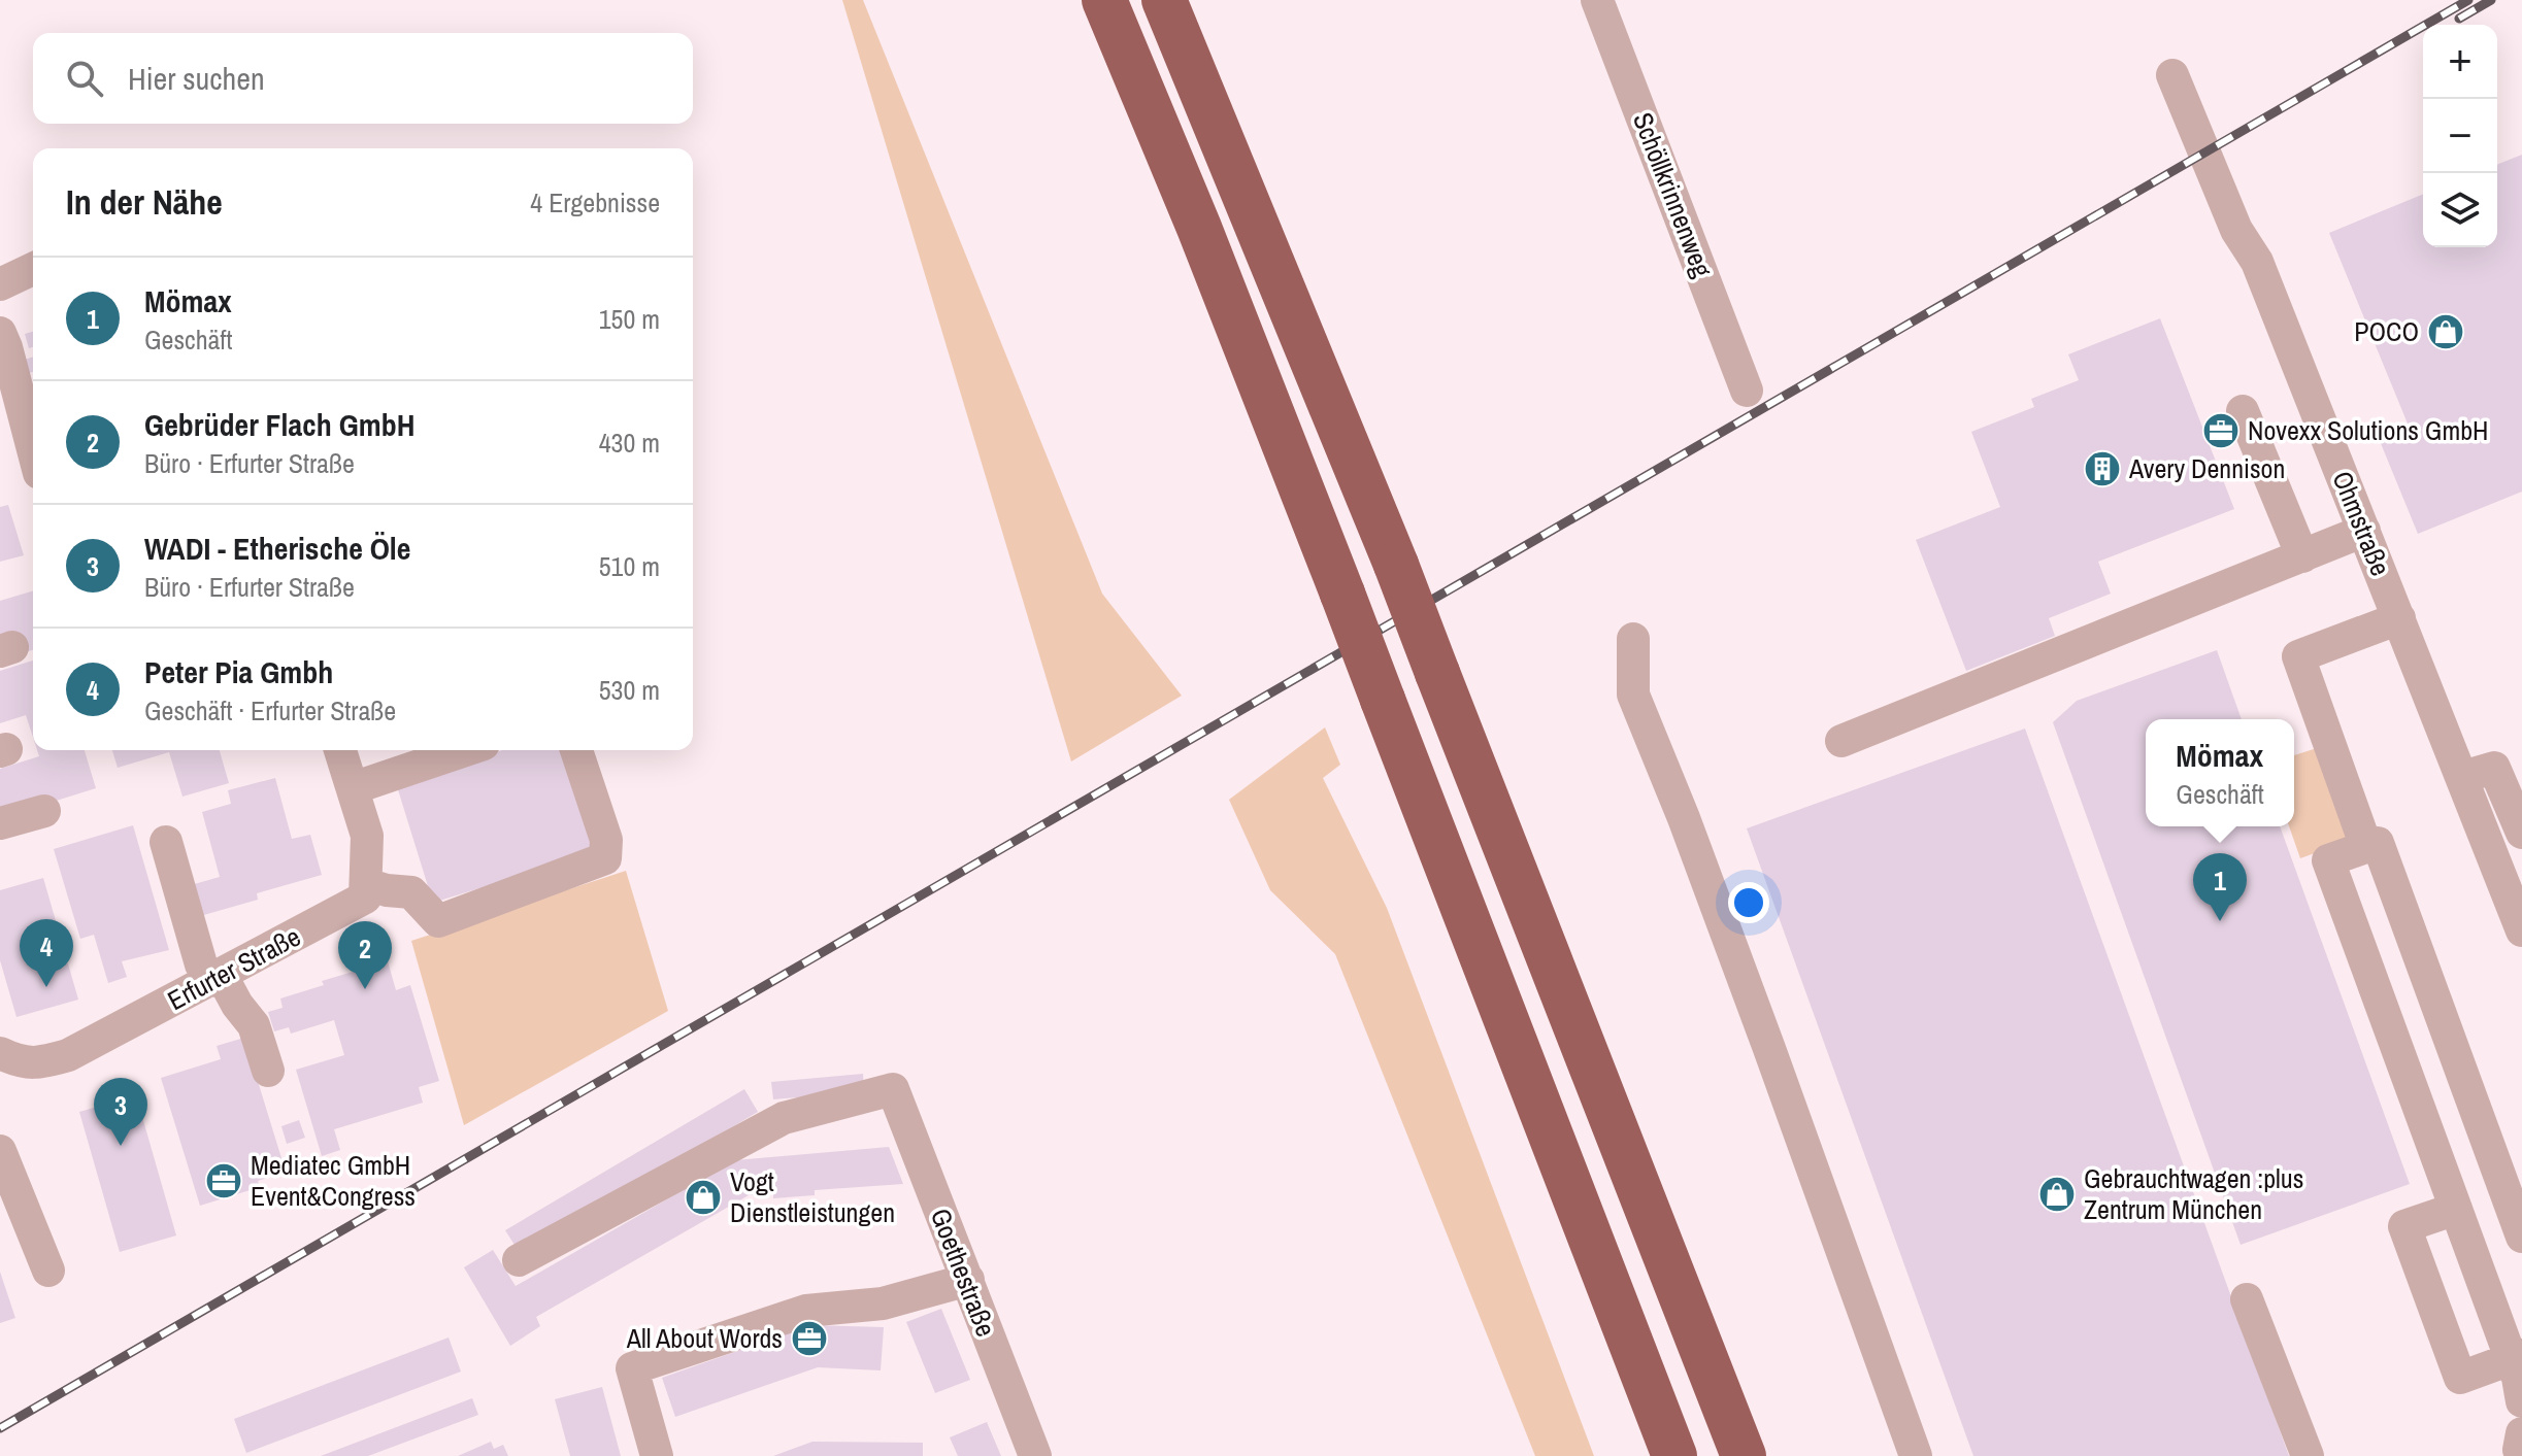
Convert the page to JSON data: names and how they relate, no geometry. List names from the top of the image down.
{
  "streets": {
    "street": [
      "Schöllkrinnenweg",
      "Ohmstraße",
      "Erfurter Straße",
      "Goethestraße"
    ]
  },
  "places": {
    "shop": ["POCO", "Gebrauchtwagen :plus Zentrum München", "Vogt Dienstleistungen"],
    "office": ["Novexx Solutions GmbH", "Mediatec GmbH Event&Congress", "All About Words"],
    "building": ["Avery Dennison"]
  },
  "page": {
    "map_buttons": ["+", "−"],
    "search": "Hier suchen",
    "heading": ["In der Nähe", "4 Ergebnisse"],
    "list": [
      {
        "mark": "1",
        "name": "Mömax",
        "note": "Geschäft",
        "value": "150 m"
      },
      {
        "mark": "2",
        "name": "Gebrüder Flach GmbH",
        "note": "Büro · Erfurter Straße",
        "value": "430 m"
      },
      {
        "mark": "3",
        "name": "WADI - Etherische Öle",
        "note": "Büro · Erfurter Straße",
        "value": "510 m"
      },
      {
        "mark": "4",
        "name": "Peter Pia Gmbh",
        "note": "Geschäft · Erfurter Straße",
        "value": "530 m"
      }
    ],
    "popup": ["Mömax", "Geschäft"],
    "pins": [
      "1",
      "4",
      "2",
      "3"
    ]
  }
}
